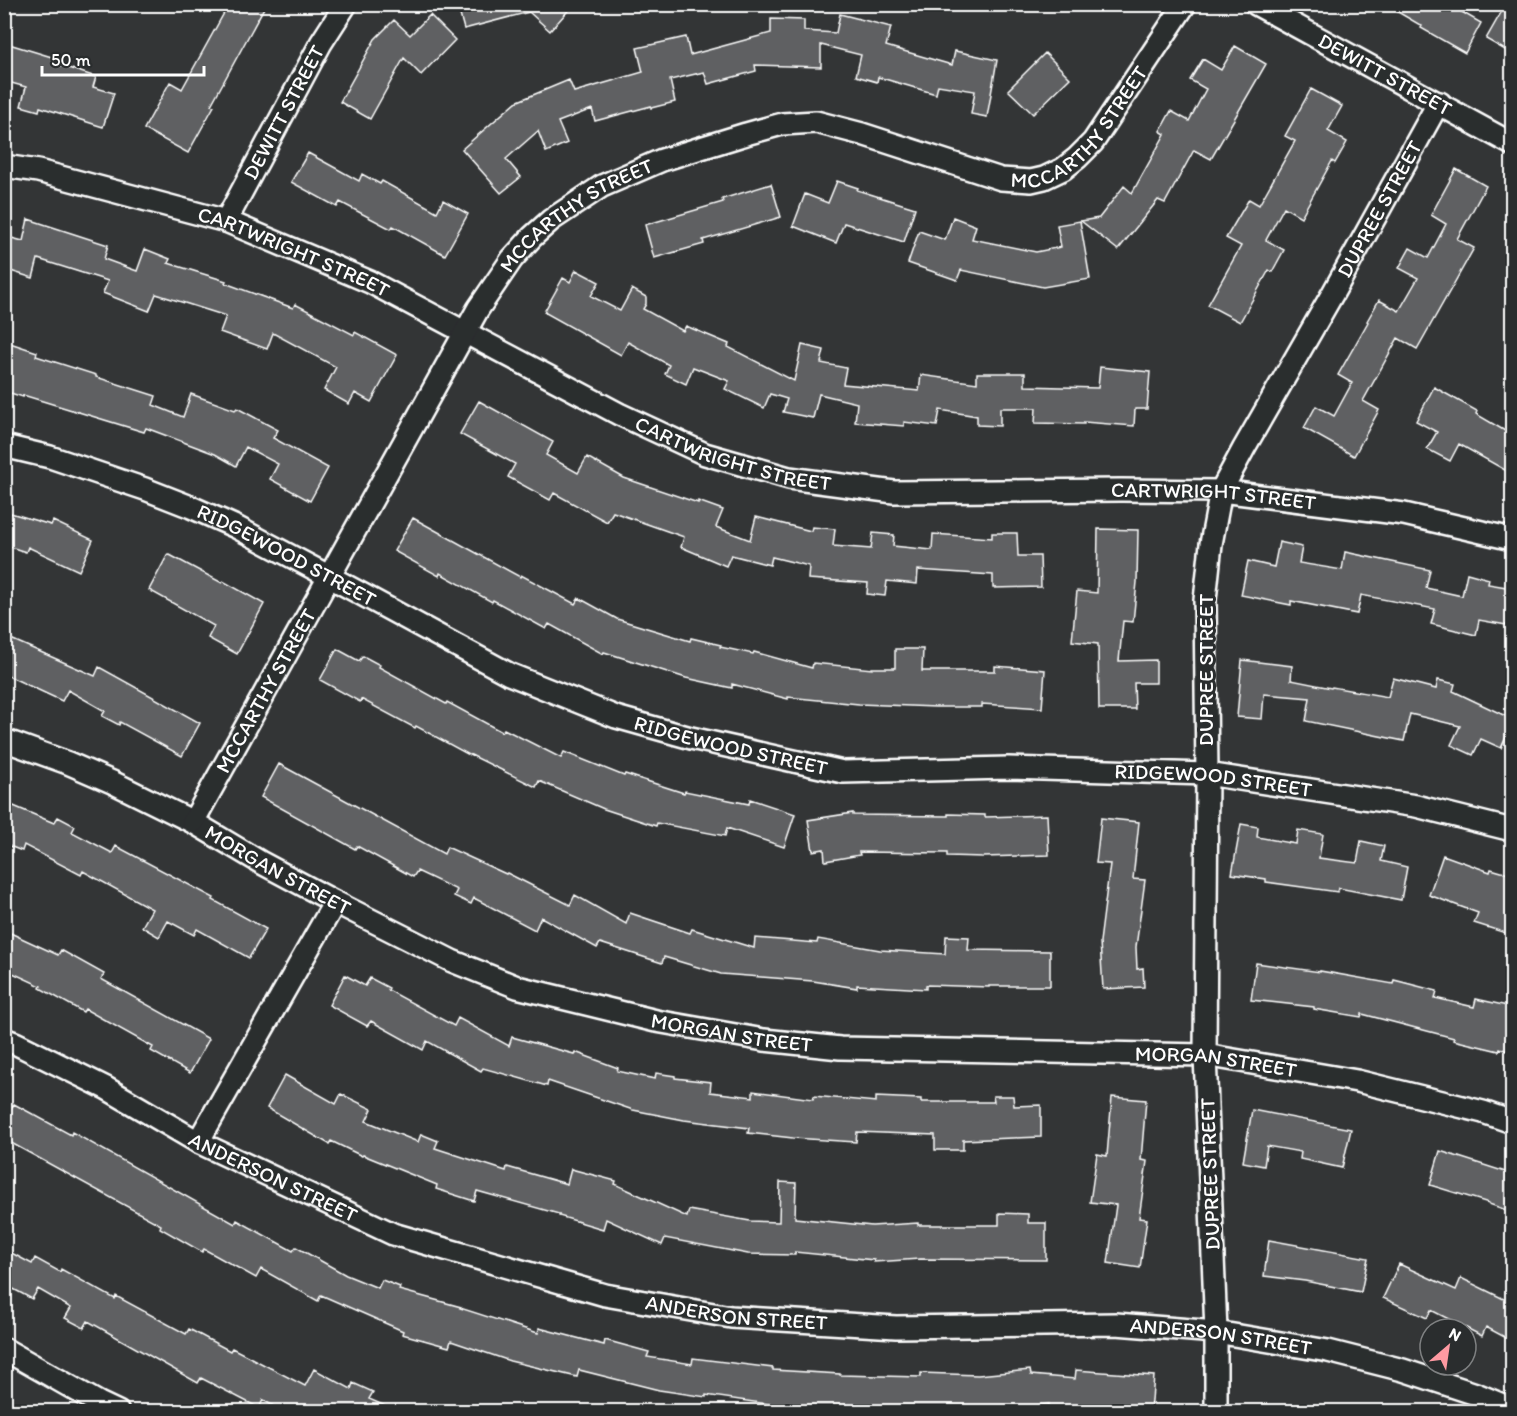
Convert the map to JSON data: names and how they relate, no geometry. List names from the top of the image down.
{
  "streets": {
    "street": [
      "DEWITT STREET",
      "MCCARTHY STREET",
      "DUPREE STREET",
      "CARTWRIGHT STREET",
      "RIDGEWOOD STREET",
      "MORGAN STREET",
      "ANDERSON STREET"
    ]
  },
  "crossings": [
    ["DEWITT STREET", "DUPREE STREET"],
    ["DEWITT STREET", "CARTWRIGHT STREET"],
    ["MCCARTHY STREET", "CARTWRIGHT STREET"],
    ["MCCARTHY STREET", "RIDGEWOOD STREET"],
    ["MCCARTHY STREET", "MORGAN STREET"],
    ["DUPREE STREET", "CARTWRIGHT STREET"],
    ["DUPREE STREET", "RIDGEWOOD STREET"],
    ["DUPREE STREET", "MORGAN STREET"],
    ["DUPREE STREET", "ANDERSON STREET"]
  ],
  "scale_bar": "50 m",
  "north": "top right"
}
